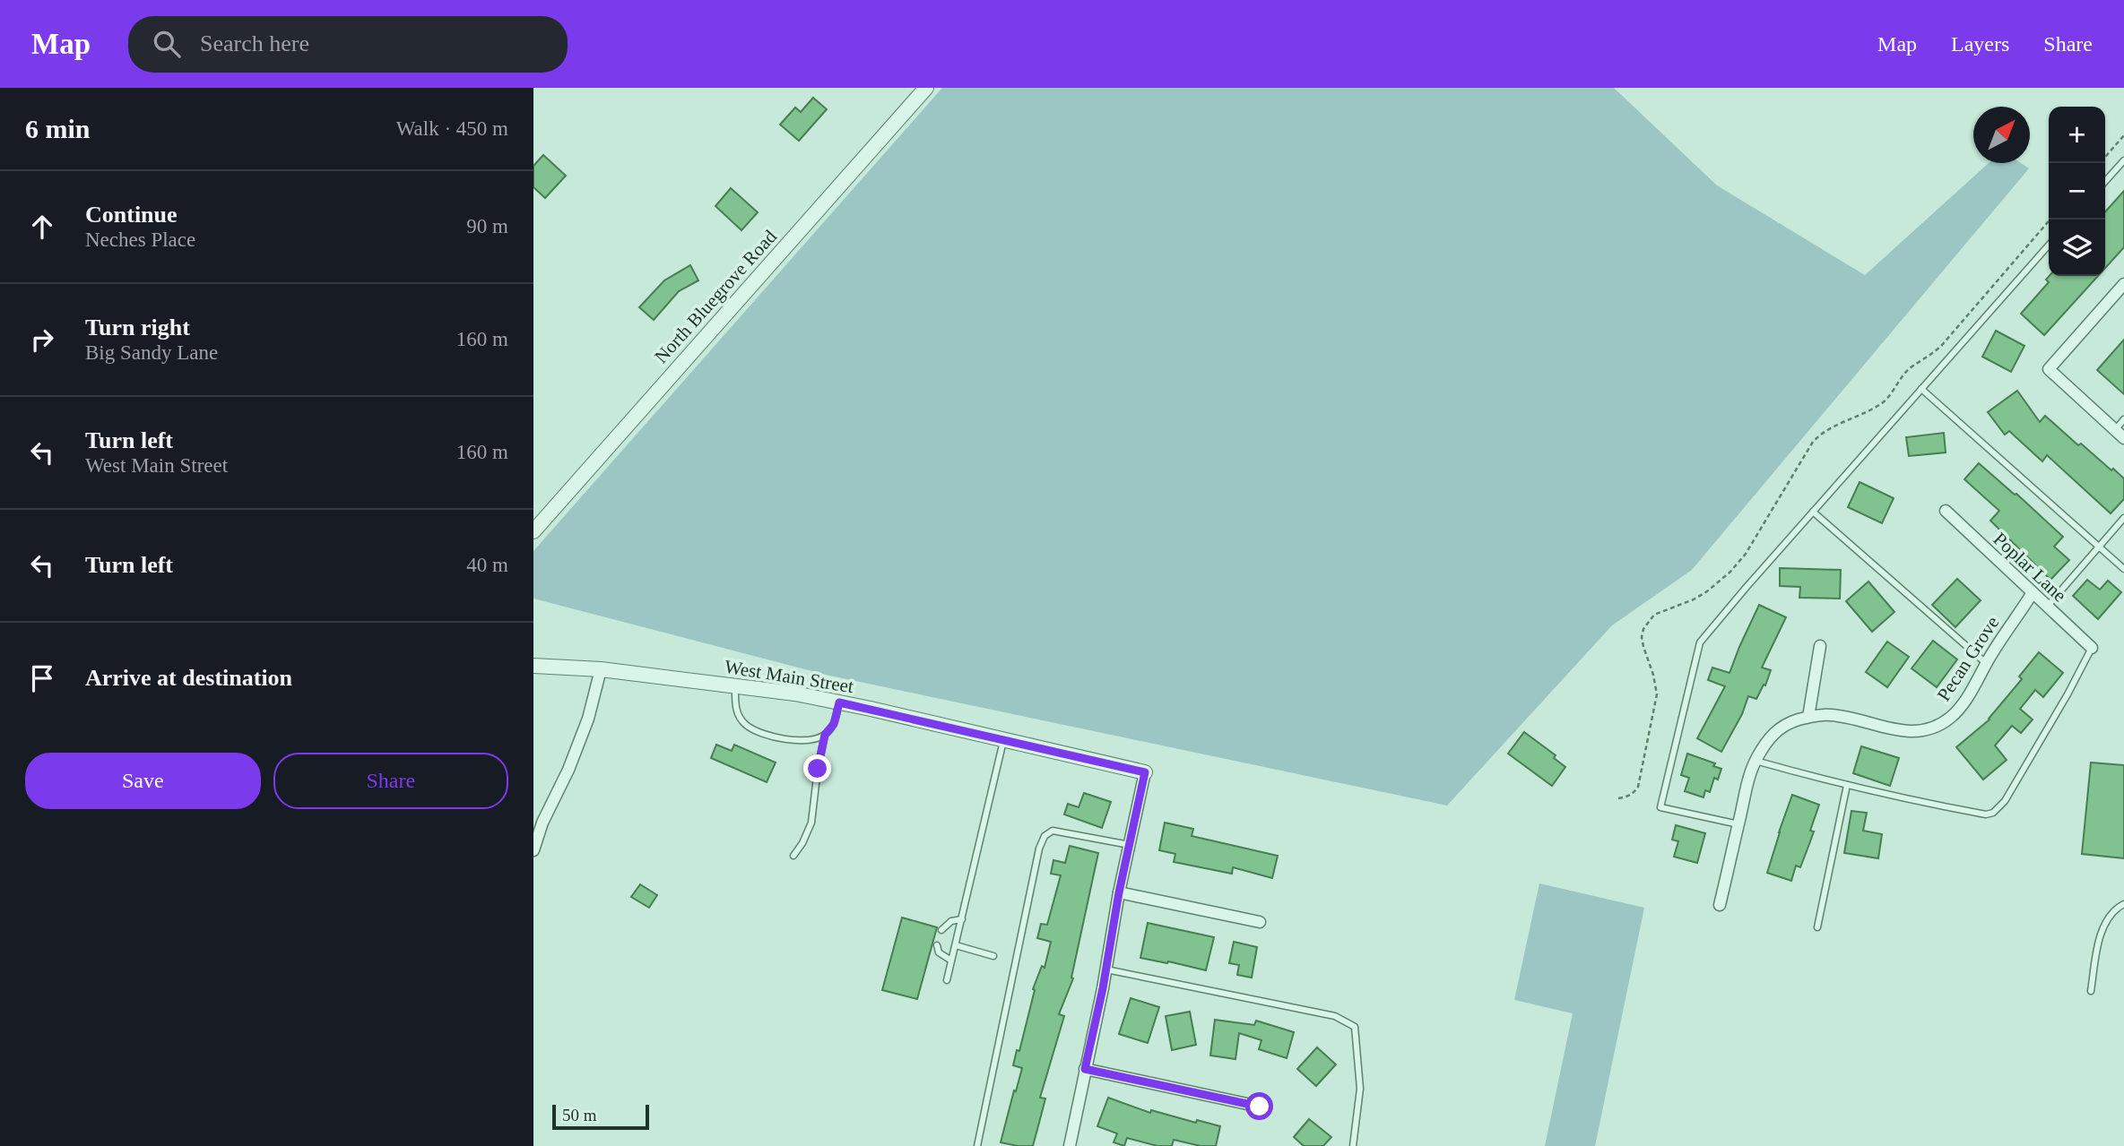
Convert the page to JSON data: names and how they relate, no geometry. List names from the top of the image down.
{
  "streets": {
    "street": [
      "North Bluegrove Road",
      "Poplar Lane",
      "Pecan Grove",
      "West Main Street"
    ]
  },
  "crossings": [
    ["Poplar Lane", "Pecan Grove"]
  ],
  "scale_bar": "50 m",
  "north": "top right",
  "page": {
    "header": "Map",
    "search": "Search here",
    "nav": ["Map", "Layers", "Share"],
    "heading": ["6 min", "Walk · 450 m"],
    "map_buttons": ["+", "−"],
    "list": [
      ["Continue", "Neches Place", "90 m"],
      ["Turn right", "Big Sandy Lane", "160 m"],
      ["Turn left", "West Main Street", "160 m"],
      ["Turn left", "40 m"],
      "Arrive at destination"
    ],
    "buttons": ["Save", "Share"],
    "scale": "50 m"
  }
}
